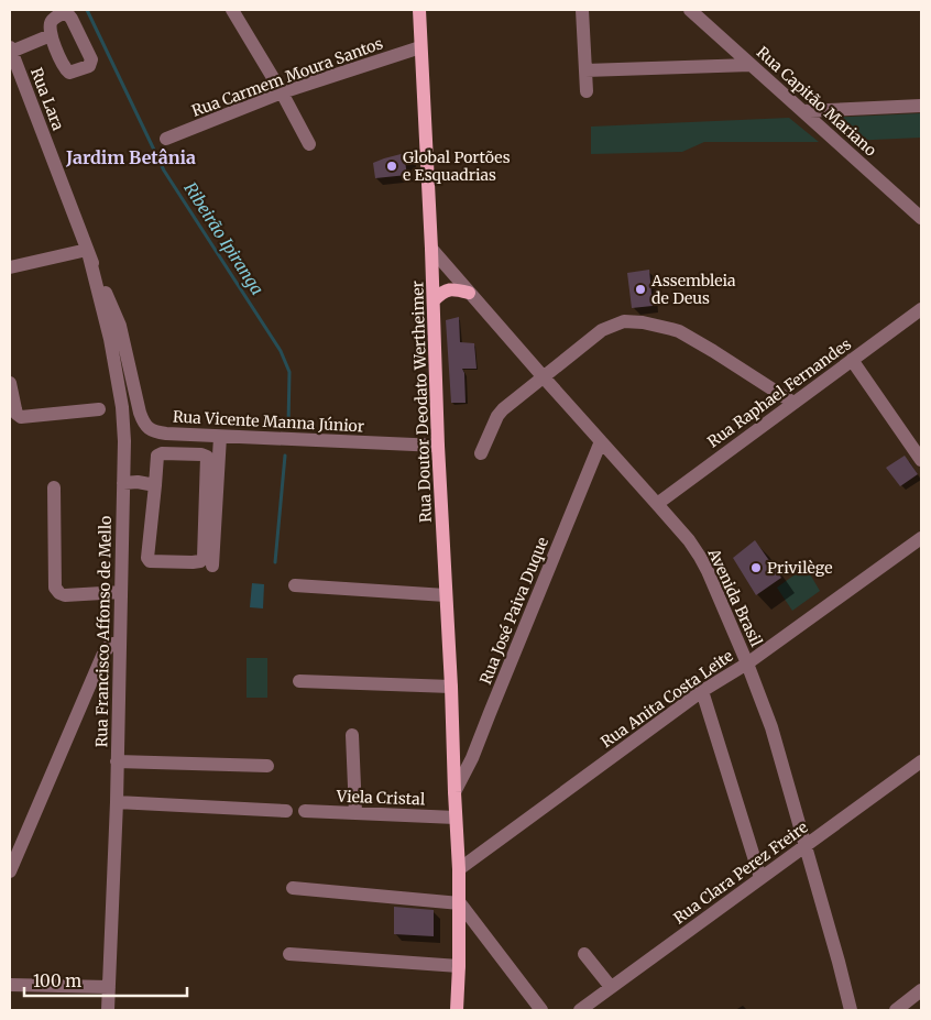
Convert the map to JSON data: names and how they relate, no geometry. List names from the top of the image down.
{
  "streets": {
    "main road": ["Rua Doutor Deodato Wertheimer"],
    "street": [
      "Rua Carmem Moura Santos",
      "Rua Lara",
      "Rua Capitão Mariano",
      "Rua Raphael Fernandes",
      "Rua Vicente Manna Júnior",
      "Avenida Brasil",
      "Rua José Paiva Duque",
      "Rua Francisco Affonso de Mello",
      "Rua Anita Costa Leite",
      "Viela Cristal",
      "Rua Clara Perez Freire"
    ]
  },
  "crossings": [
    ["Rua Carmem Moura Santos", "Rua Doutor Deodato Wertheimer"],
    ["Rua Lara", "Rua Vicente Manna Júnior"],
    ["Rua Lara", "Rua Francisco Affonso de Mello"],
    ["Rua Raphael Fernandes", "Avenida Brasil"],
    ["Rua Doutor Deodato Wertheimer", "Rua Vicente Manna Júnior"],
    ["Rua Doutor Deodato Wertheimer", "Avenida Brasil"],
    ["Rua Doutor Deodato Wertheimer", "Rua José Paiva Duque"],
    ["Rua Doutor Deodato Wertheimer", "Rua Anita Costa Leite"],
    ["Rua Doutor Deodato Wertheimer", "Viela Cristal"],
    ["Rua Vicente Manna Júnior", "Rua Francisco Affonso de Mello"],
    ["Avenida Brasil", "Rua José Paiva Duque"],
    ["Avenida Brasil", "Rua Anita Costa Leite"],
    ["Avenida Brasil", "Rua Clara Perez Freire"]
  ],
  "districts": ["Jardim Betânia"],
  "water": ["Ribeirão Ipiranga"],
  "places": ["Global Portões e Esquadrias", "Assembleia de Deus", "Privilège"],
  "scale_bar": "100 m"
}
